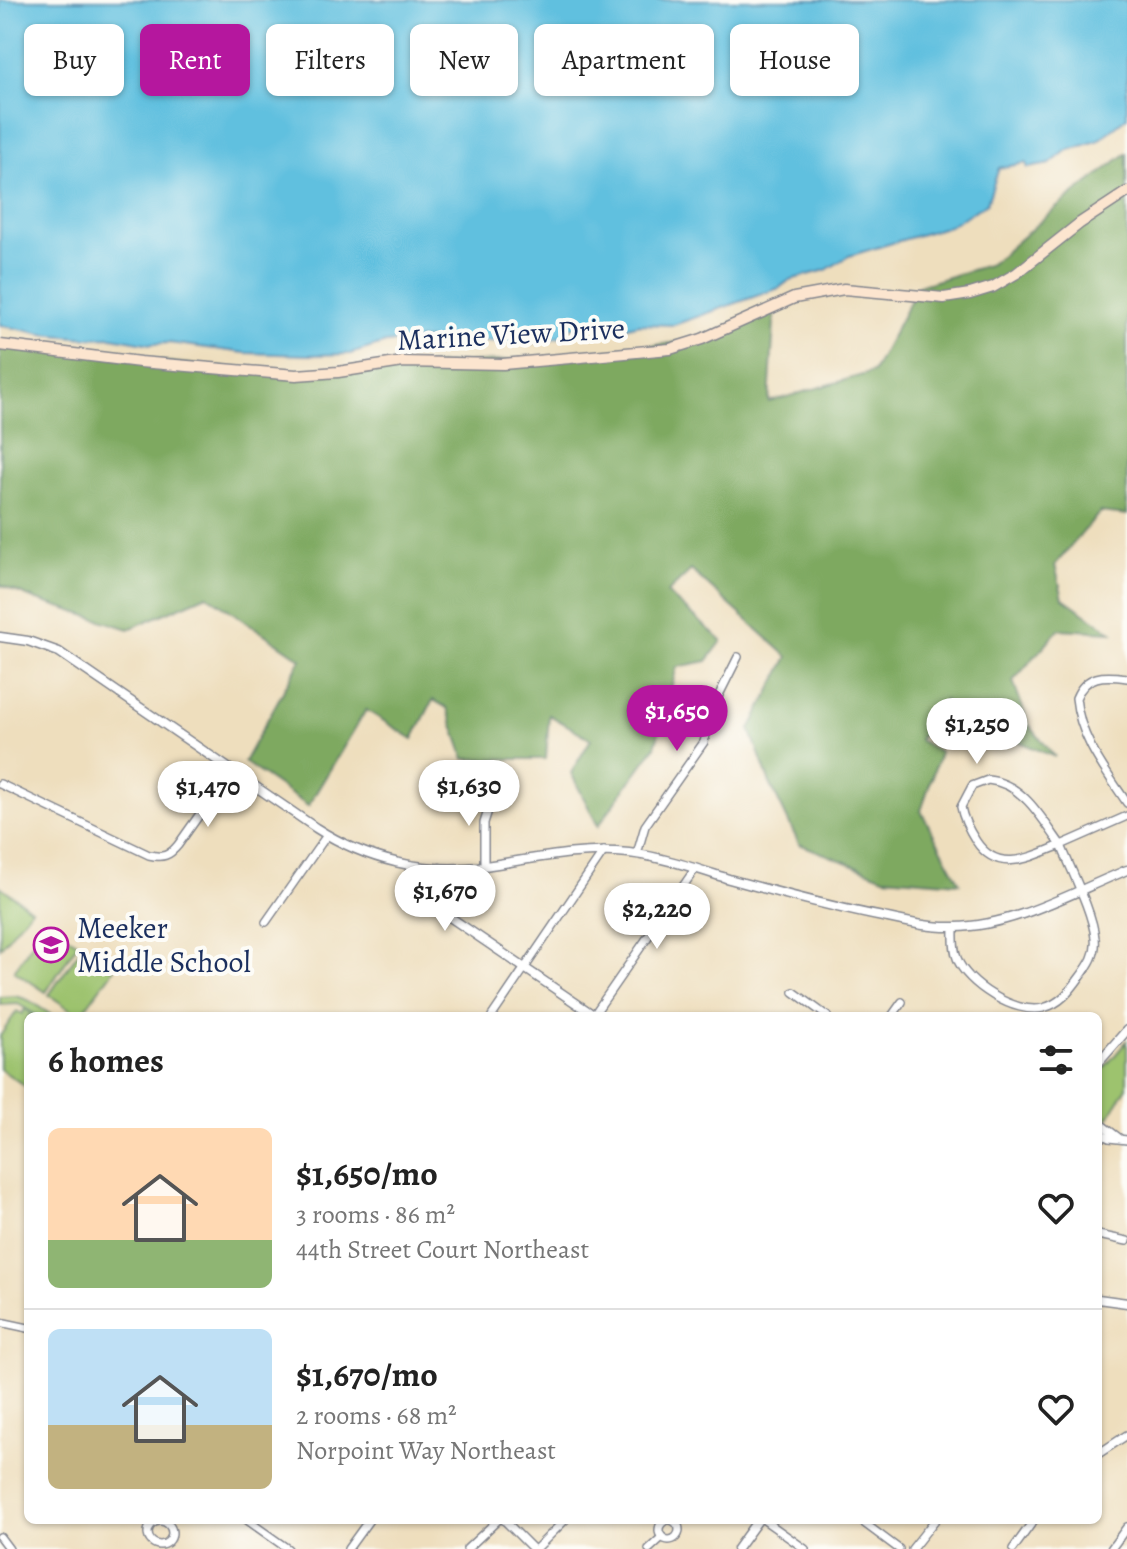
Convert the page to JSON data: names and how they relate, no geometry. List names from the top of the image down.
{
  "streets": {
    "main road": ["Marine View Drive"]
  },
  "places": {
    "school or university": ["Meeker Middle School"]
  },
  "page": {
    "chip": [
      "Buy",
      "Rent",
      "Filters",
      "New",
      "Apartment",
      "House"
    ],
    "price": [
      "$1,650",
      "$1,250",
      "$1,630",
      "$1,470",
      "$1,670",
      "$2,220"
    ],
    "heading": "6 homes",
    "list": [
      {
        "name": "$1,650/mo",
        "note": "3 rooms · 86 m² · 44th Street Court Northeast"
      },
      {
        "name": "$1,670/mo",
        "note": "2 rooms · 68 m² · Norpoint Way Northeast"
      }
    ]
  }
}
